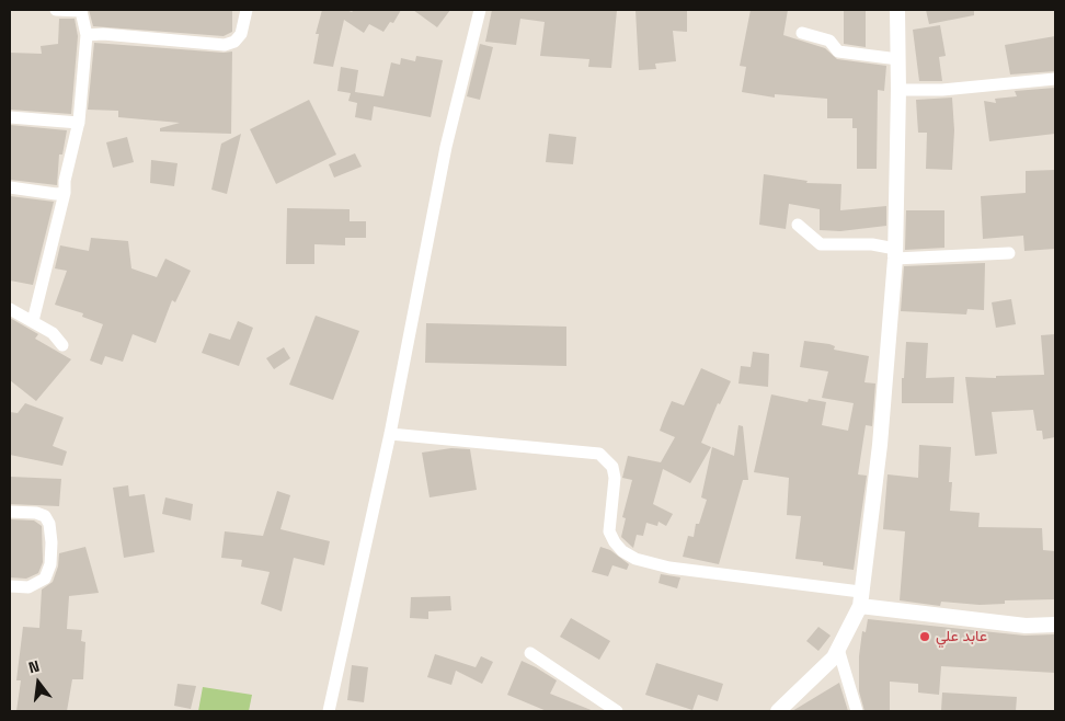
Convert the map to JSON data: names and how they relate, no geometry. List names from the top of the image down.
{
  "places": ["عابد علي"],
  "north": "top"
}
